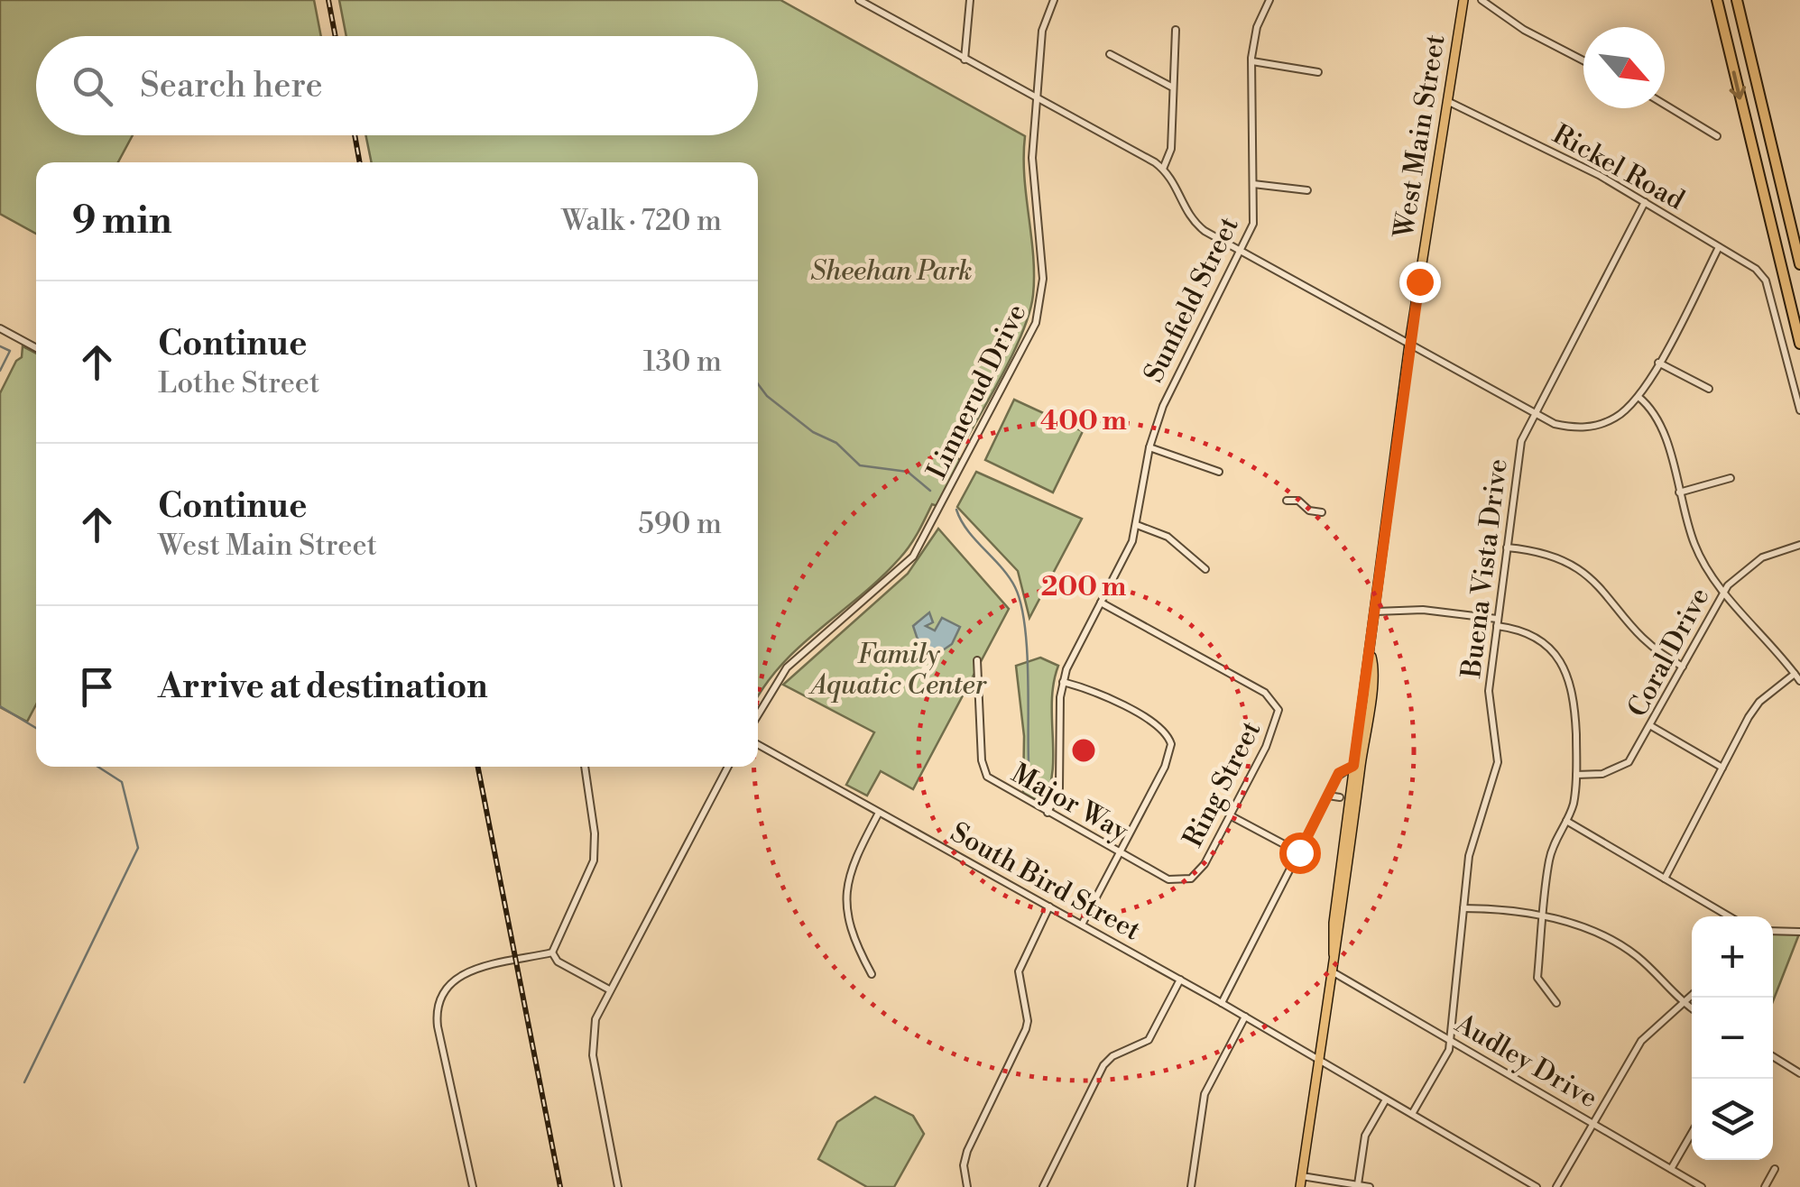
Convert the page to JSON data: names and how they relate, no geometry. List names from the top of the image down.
{
  "streets": {
    "main road": ["West Main Street"],
    "street": [
      "Rickel Road",
      "Sunfield Street",
      "Linnerud Drive",
      "Buena Vista Drive",
      "Coral Drive",
      "Ring Street",
      "Major Way",
      "South Bird Street",
      "Audley Drive"
    ]
  },
  "crossings": [
    ["West Main Street", "Rickel Road"],
    ["West Main Street", "South Bird Street"],
    ["West Main Street", "Audley Drive"],
    ["Rickel Road", "Buena Vista Drive"],
    ["Sunfield Street", "Ring Street"],
    ["Sunfield Street", "Major Way"],
    ["Buena Vista Drive", "South Bird Street"],
    ["Buena Vista Drive", "Audley Drive"],
    ["Ring Street", "Major Way"]
  ],
  "parks": ["Sheehan Park", "Family Aquatic Center"],
  "north": "bottom right",
  "page": {
    "search": "Search here",
    "heading": ["9 min", "Walk · 720 m"],
    "list": [
      ["Continue", "Lothe Street", "130 m"],
      ["Continue", "West Main Street", "590 m"],
      "Arrive at destination"
    ],
    "map_buttons": ["+", "−"]
  },
  "rings": ["400 m", "200 m"]
}
